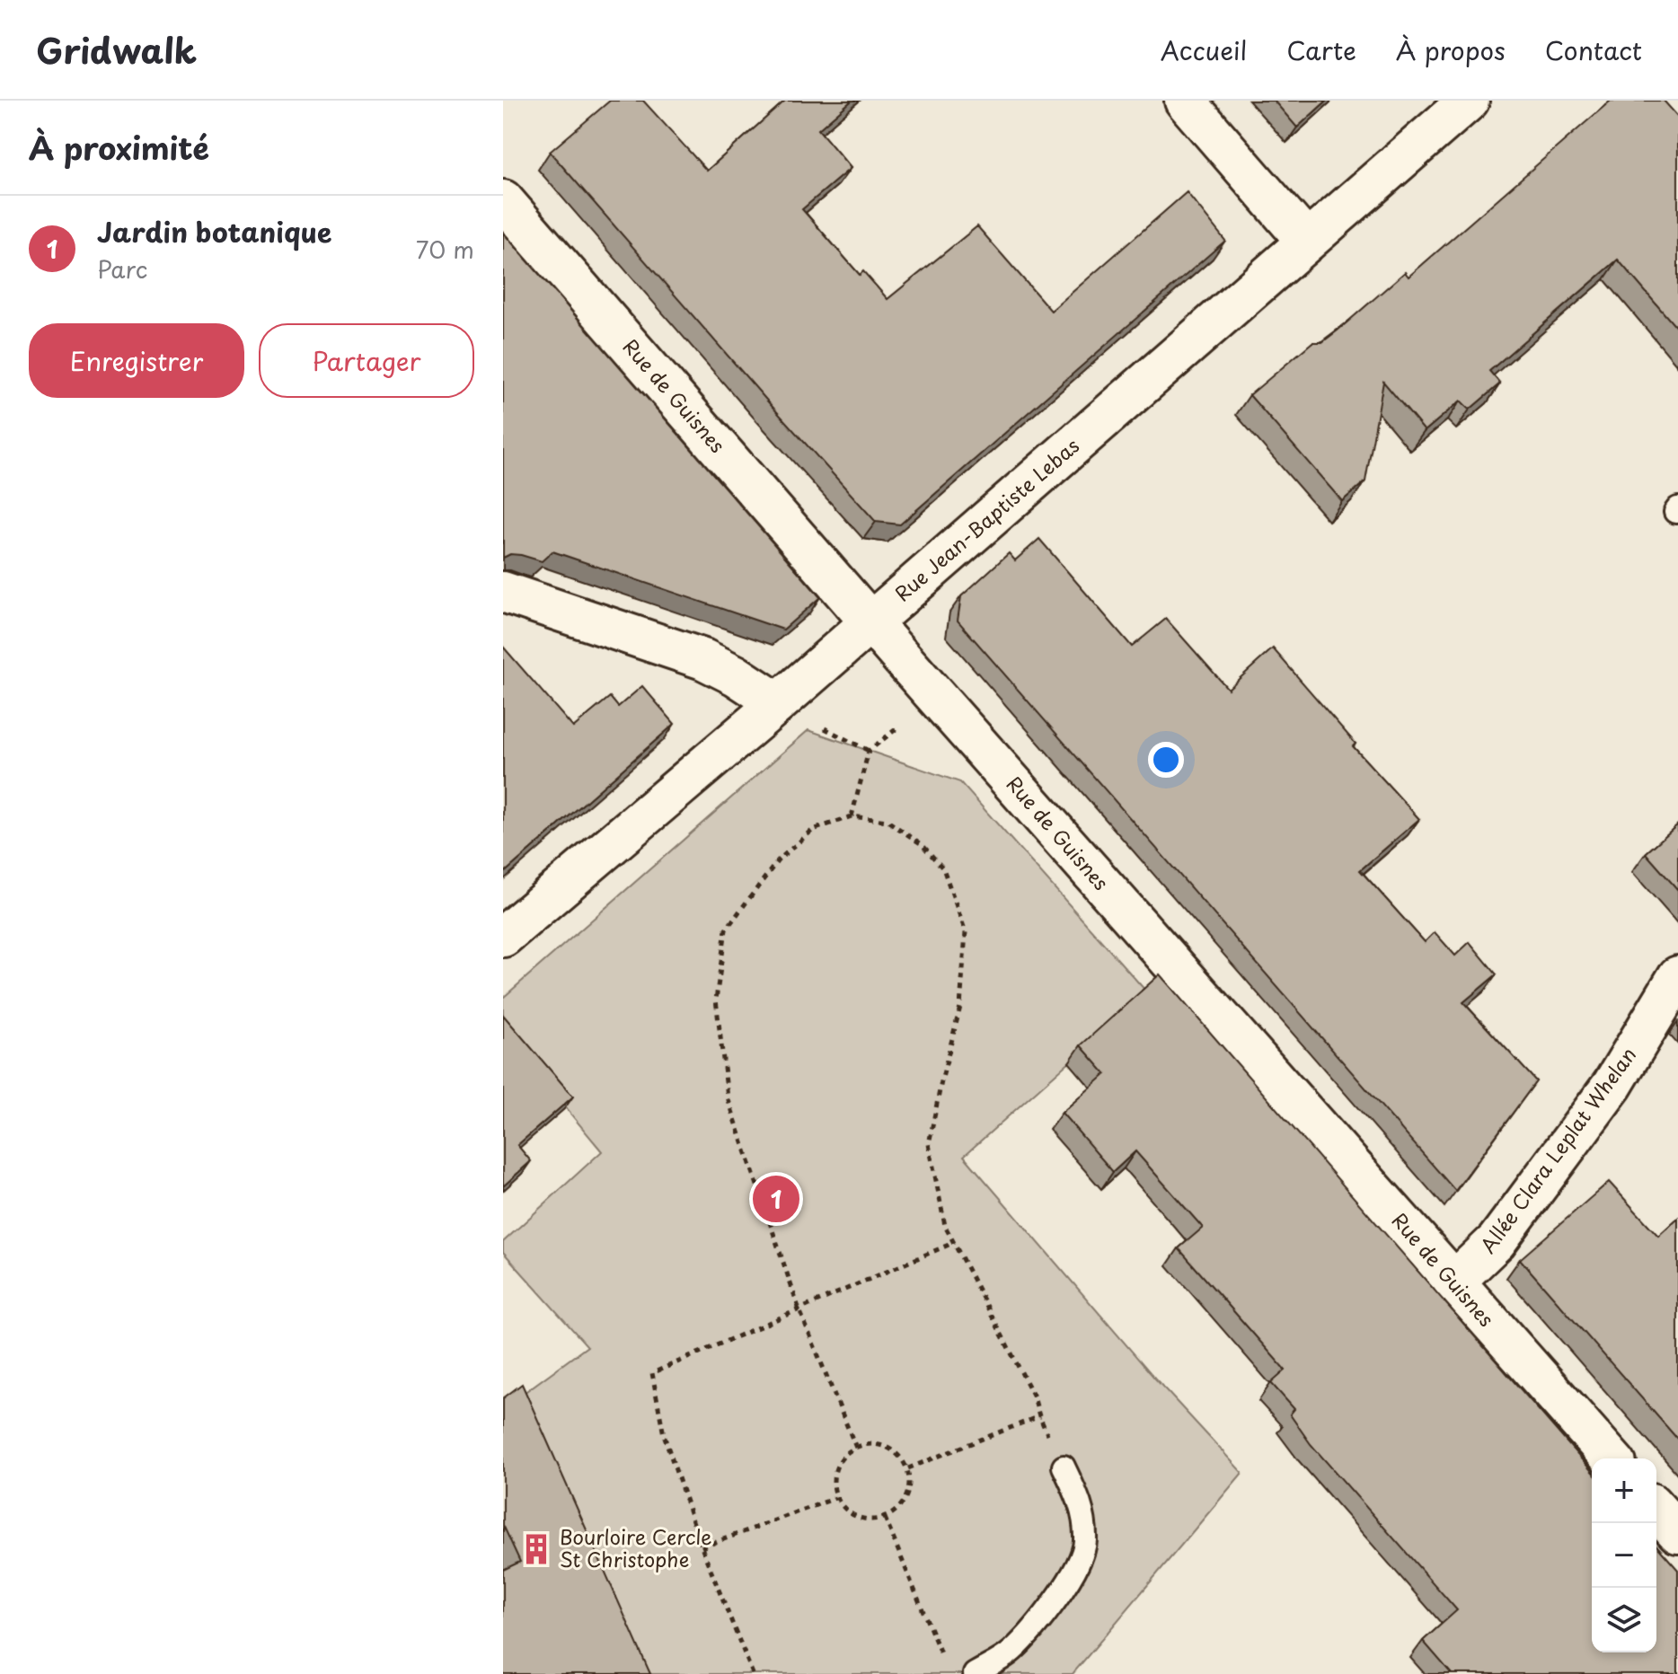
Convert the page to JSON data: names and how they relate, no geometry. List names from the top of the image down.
{
  "streets": {
    "street": ["Rue de Guisnes", "Rue Jean-Baptiste Lebas", "Allée Clara Leplat Whelan"]
  },
  "crossings": [
    ["Rue de Guisnes", "Rue Jean-Baptiste Lebas"],
    ["Rue de Guisnes", "Allée Clara Leplat Whelan"]
  ],
  "places": {
    "building": ["Bourloire Cercle St Christophe"]
  },
  "page": {
    "header": "Gridwalk",
    "nav": [
      "Accueil",
      "Carte",
      "À propos",
      "Contact"
    ],
    "heading": "À proximité",
    "list": [
      {
        "mark": "1",
        "name": "Jardin botanique",
        "note": "Parc",
        "value": "70 m"
      }
    ],
    "buttons": ["Enregistrer", "Partager"],
    "pins": "1",
    "map_buttons": ["+", "−"]
  }
}
